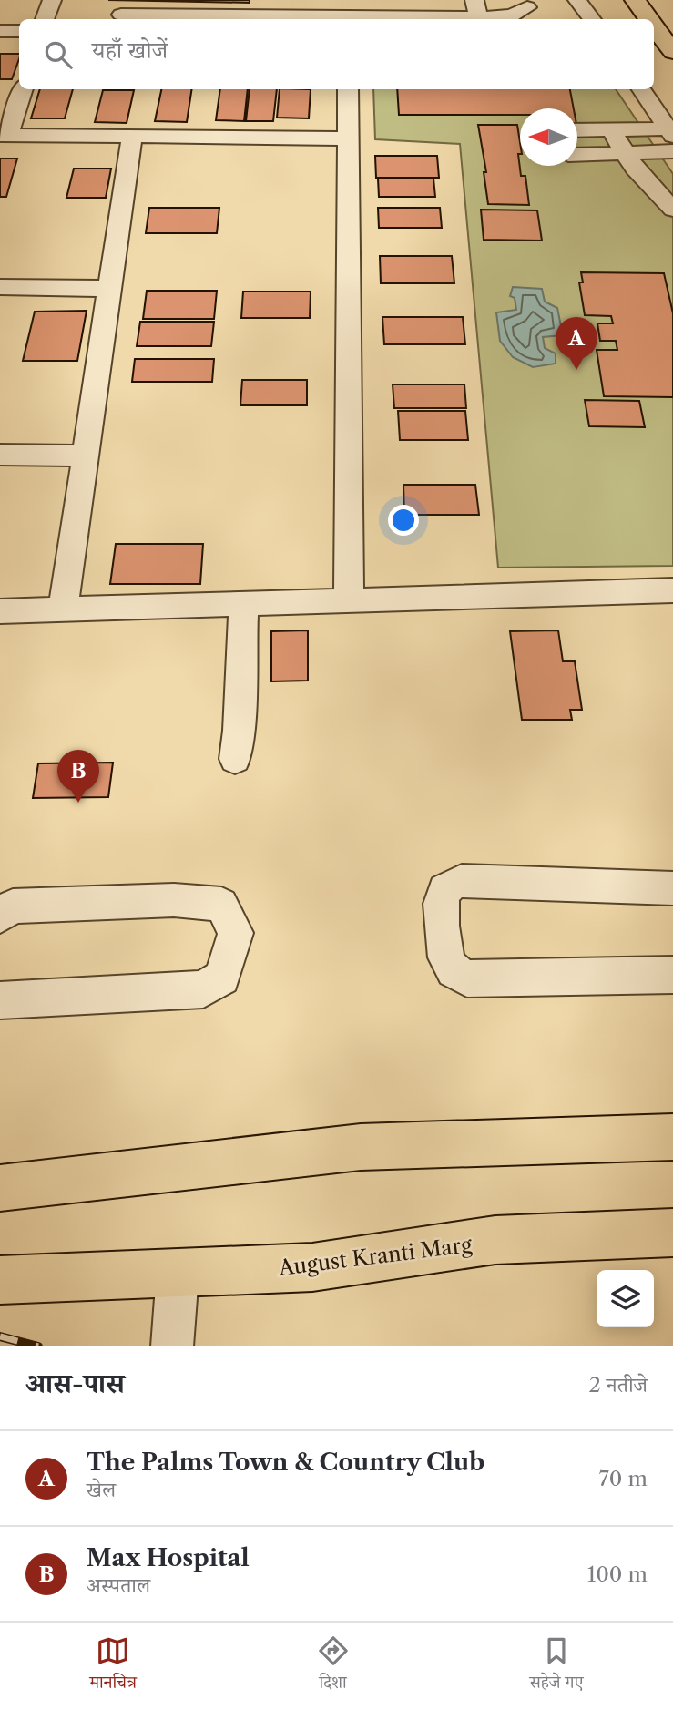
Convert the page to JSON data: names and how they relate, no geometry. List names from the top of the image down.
{
  "streets": {
    "main road": ["August Kranti Marg"]
  },
  "north": "left",
  "page": {
    "search": "यहाँ खोजें",
    "pins": ["A", "B"],
    "heading": ["आस-पास", "2 नतीजे"],
    "list": [
      {
        "mark": "A",
        "name": "The Palms Town & Country Club",
        "note": "खेल",
        "value": "70 m"
      },
      {
        "mark": "B",
        "name": "Max Hospital",
        "note": "अस्पताल",
        "value": "100 m"
      }
    ],
    "nav": ["मानचित्र", "दिशा", "सहेजे गए"]
  }
}
